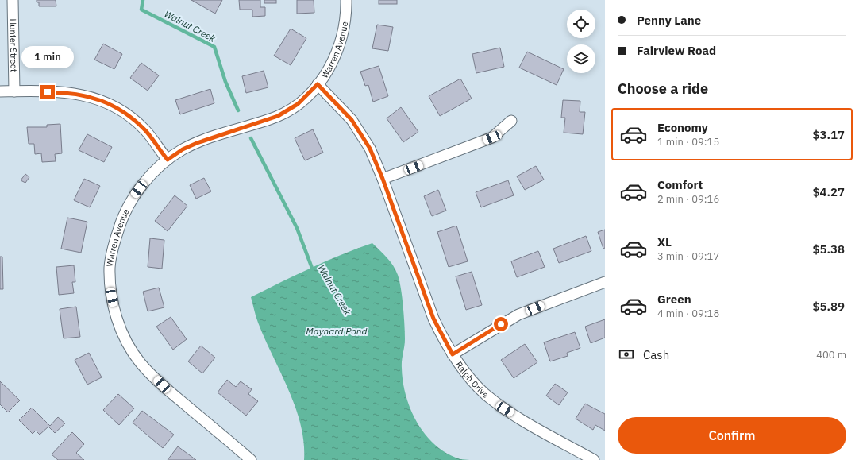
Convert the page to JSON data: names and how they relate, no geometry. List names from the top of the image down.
{
  "streets": {
    "street": ["Hunter Street", "Warren Avenue", "Ralph Drive"]
  },
  "crossings": [
    ["Warren Avenue", "Ralph Drive"]
  ],
  "water": ["Walnut Creek", "Maynard Pond"],
  "page": {
    "banner": ["Penny Lane", "Fairview Road"],
    "bubble": "1 min",
    "heading": "Choose a ride",
    "list": [
      {
        "name": "Economy",
        "note": "1 min · 09:15",
        "value": "$3.17"
      },
      {
        "name": "Comfort",
        "note": "2 min · 09:16",
        "value": "$4.27"
      },
      {
        "name": "XL",
        "note": "3 min · 09:17",
        "value": "$5.38"
      },
      {
        "name": "Green",
        "note": "4 min · 09:18",
        "value": "$5.89"
      }
    ],
    "pay": ["Cash", "400 m"],
    "buttons": "Confirm"
  }
}
